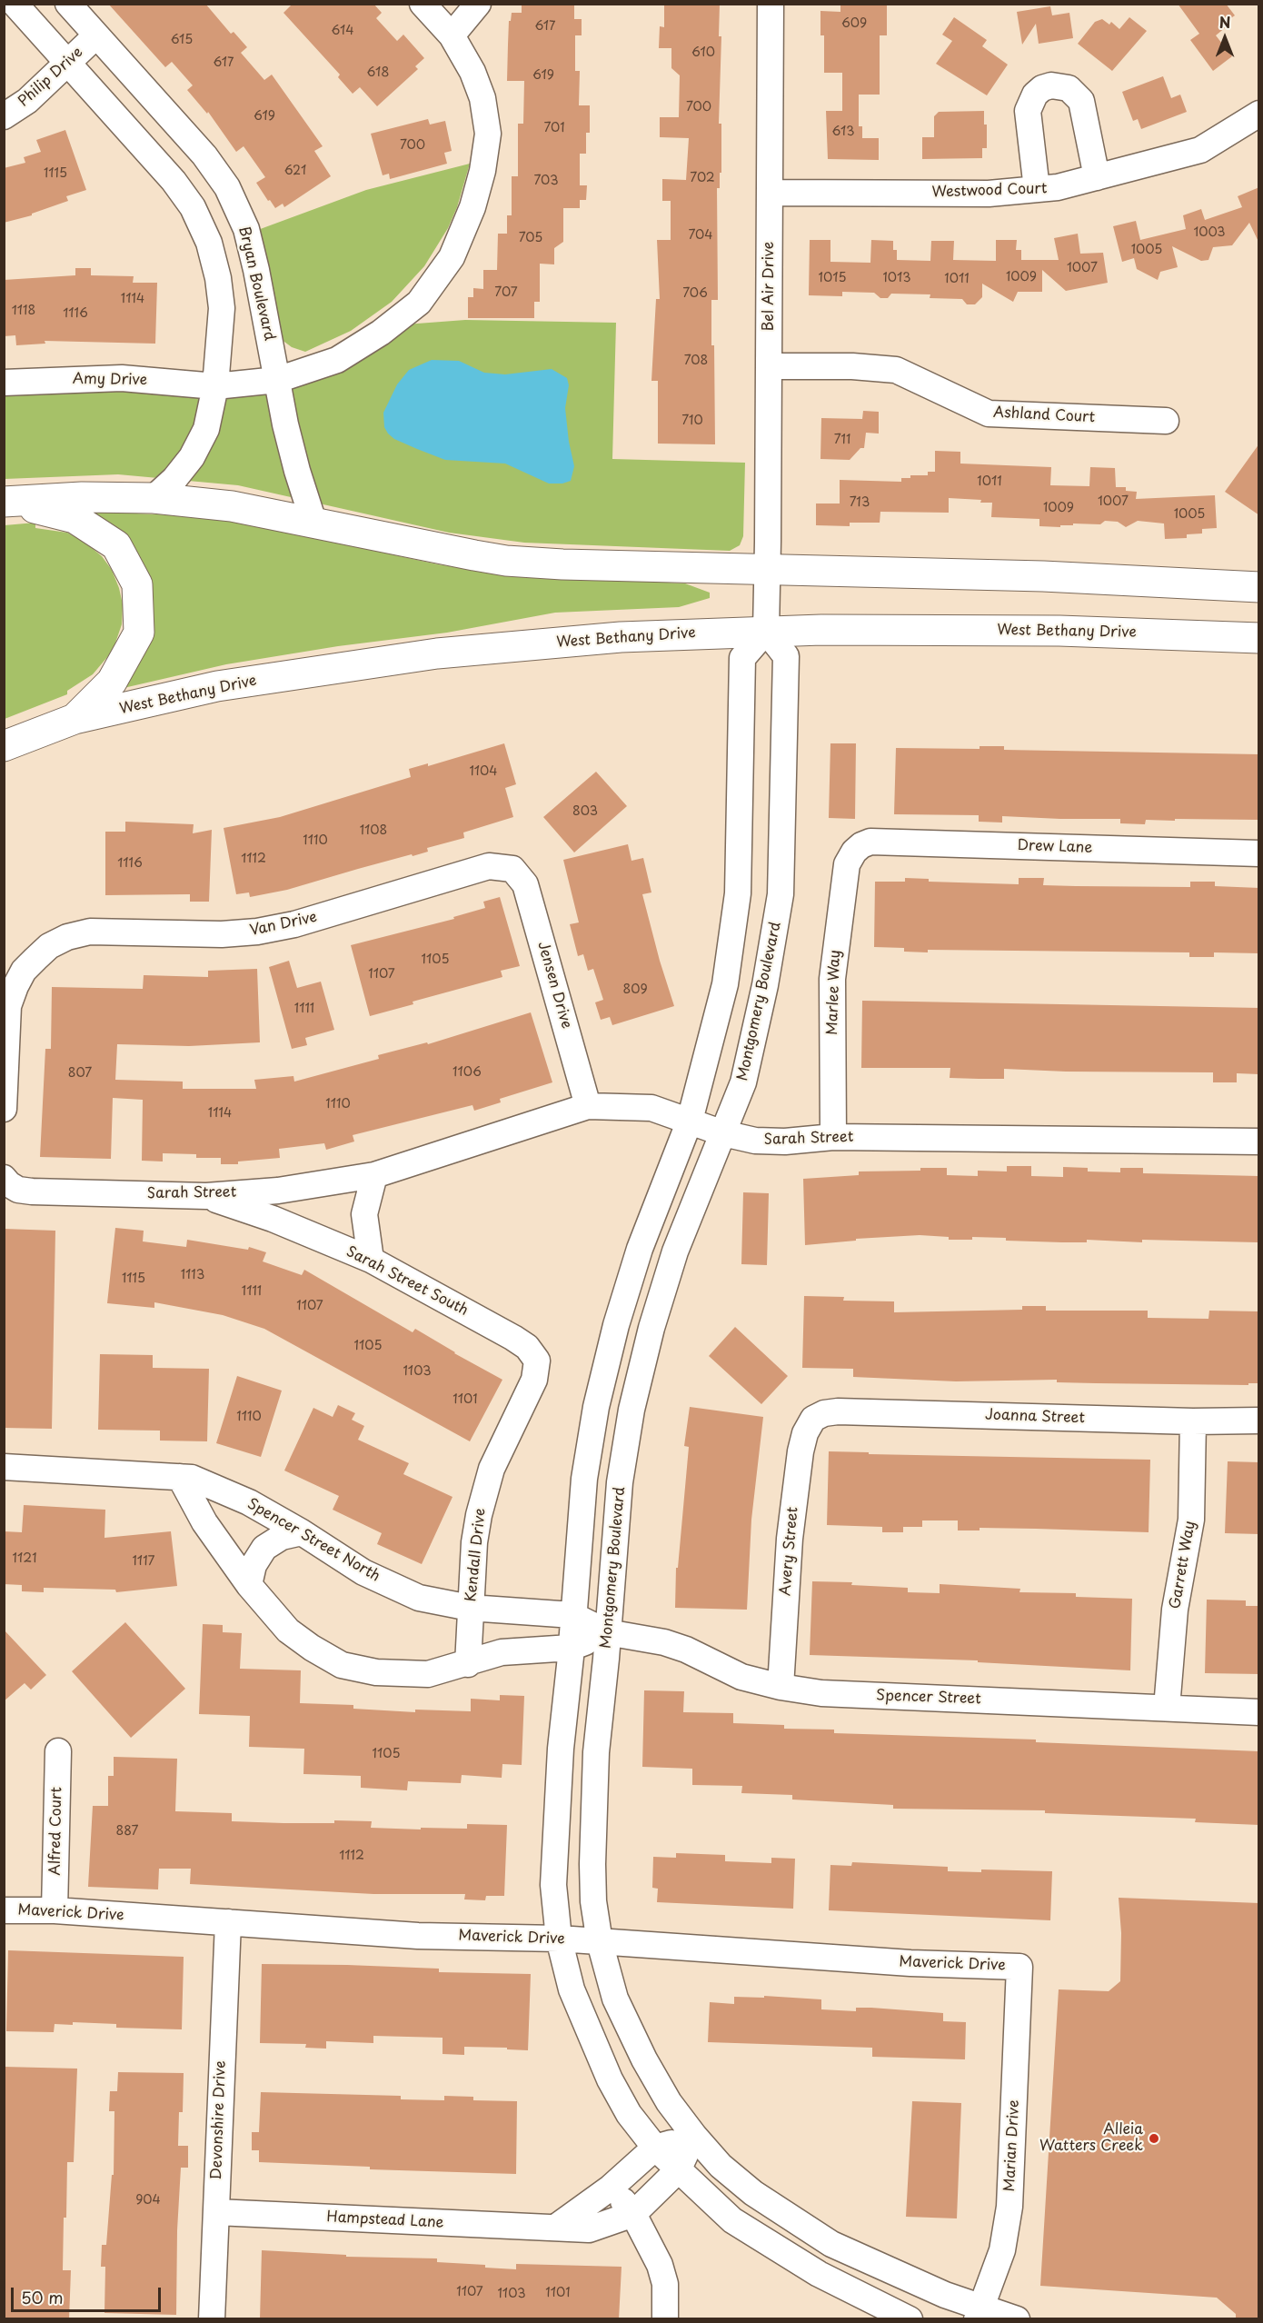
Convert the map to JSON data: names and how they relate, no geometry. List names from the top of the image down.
{
  "streets": {
    "main road": ["West Bethany Drive"],
    "street": [
      "Philip Drive",
      "Westwood Court",
      "Bryan Boulevard",
      "Bel Air Drive",
      "Amy Drive",
      "Ashland Court",
      "Drew Lane",
      "Van Drive",
      "Jensen Drive",
      "Marlee Way",
      "Montgomery Boulevard",
      "Sarah Street",
      "Sarah Street South",
      "Joanna Street",
      "Spencer Street North",
      "Avery Street",
      "Kendall Drive",
      "Garrett Way",
      "Spencer Street",
      "Alfred Court",
      "Maverick Drive",
      "Devonshire Drive",
      "Marian Drive",
      "Hampstead Lane"
    ]
  },
  "crossings": [
    ["Philip Drive", "Bryan Boulevard"],
    ["Westwood Court", "Bel Air Drive"],
    ["Bryan Boulevard", "Amy Drive"],
    ["Bel Air Drive", "Ashland Court"],
    ["West Bethany Drive", "Montgomery Boulevard"],
    ["Drew Lane", "Marlee Way"],
    ["Van Drive", "Jensen Drive"],
    ["Jensen Drive", "Sarah Street"],
    ["Marlee Way", "Sarah Street"],
    ["Montgomery Boulevard", "Sarah Street"],
    ["Montgomery Boulevard", "Spencer Street North"],
    ["Montgomery Boulevard", "Spencer Street"],
    ["Montgomery Boulevard", "Maverick Drive"],
    ["Montgomery Boulevard", "Marian Drive"],
    ["Montgomery Boulevard", "Hampstead Lane"],
    ["Sarah Street", "Sarah Street South"],
    ["Sarah Street South", "Kendall Drive"],
    ["Joanna Street", "Avery Street"],
    ["Joanna Street", "Garrett Way"],
    ["Spencer Street North", "Kendall Drive"],
    ["Spencer Street North", "Spencer Street"],
    ["Avery Street", "Spencer Street"],
    ["Garrett Way", "Spencer Street"],
    ["Alfred Court", "Maverick Drive"],
    ["Maverick Drive", "Devonshire Drive"],
    ["Maverick Drive", "Marian Drive"],
    ["Devonshire Drive", "Hampstead Lane"]
  ],
  "places": ["Alleia Watters Creek"],
  "house_numbers": [
    "609",
    "617",
    "614",
    "615",
    "610",
    "617",
    "618",
    "619",
    "700",
    "619",
    "701",
    "613",
    "700",
    "621",
    "1115",
    "702",
    "703",
    "1003",
    "704",
    "705",
    "1005",
    "1007",
    "1009",
    "1015",
    "1013",
    "1011",
    "707",
    "706",
    "1114",
    "1118",
    "1116",
    "708",
    "710",
    "711",
    "1011",
    "1007",
    "713",
    "1009",
    "1005",
    "1104",
    "803",
    "1108",
    "1110",
    "1112",
    "1116",
    "1105",
    "1107",
    "809",
    "1111",
    "1106",
    "807",
    "1110",
    "1114",
    "1113",
    "1115",
    "1111",
    "1107",
    "1105",
    "1103",
    "1101",
    "1110",
    "1121",
    "1117",
    "1105",
    "887",
    "1112",
    "904",
    "1107",
    "1101",
    "1103"
  ],
  "scale_bar": "50 m",
  "north": "top"
}
